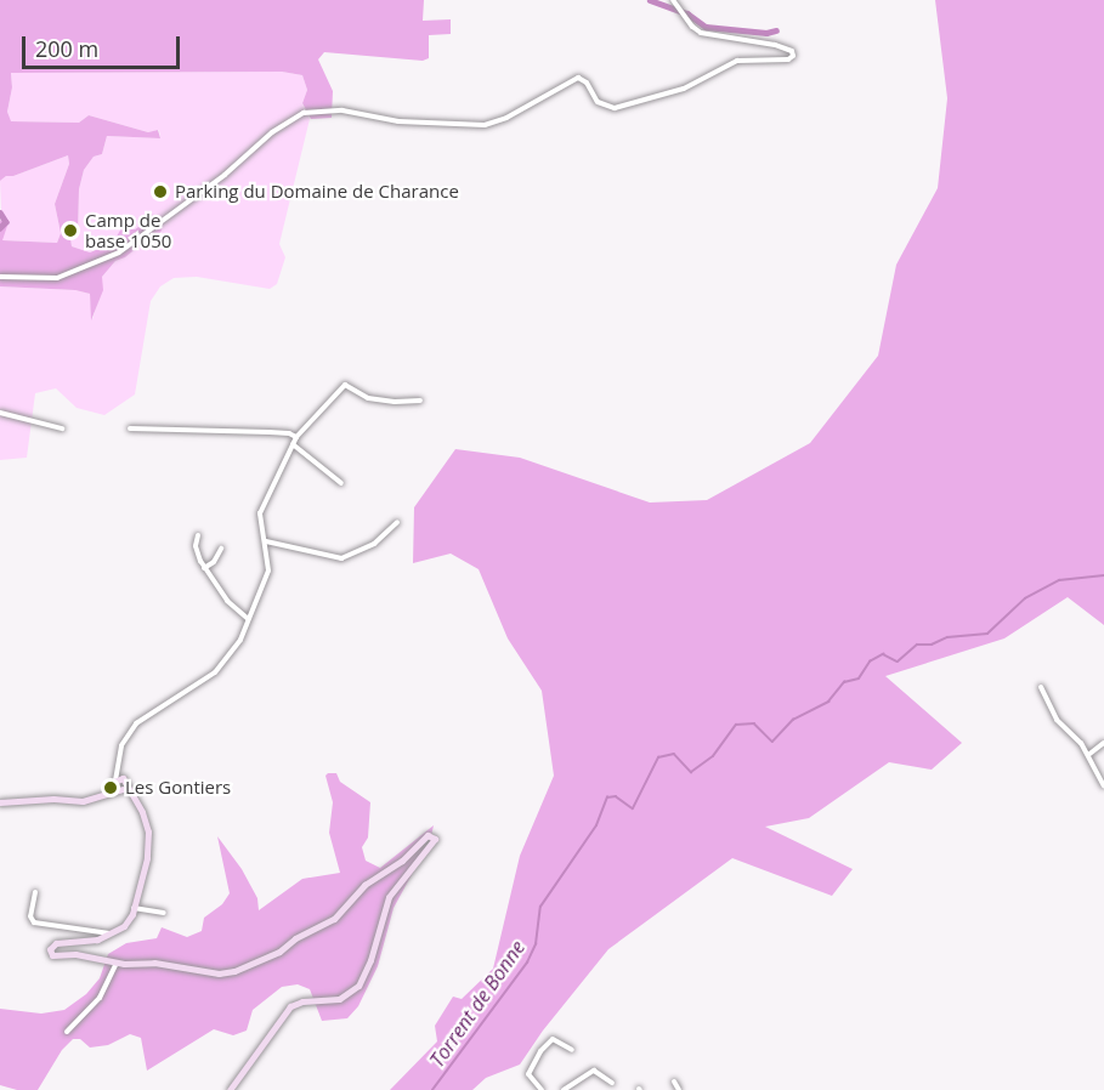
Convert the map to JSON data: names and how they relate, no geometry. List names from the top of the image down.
{
  "water": ["Torrent de Bonne"],
  "places": ["Parking du Domaine de Charance", "Camp de base 1050", "Les Gontiers"],
  "scale_bar": "200 m"
}
